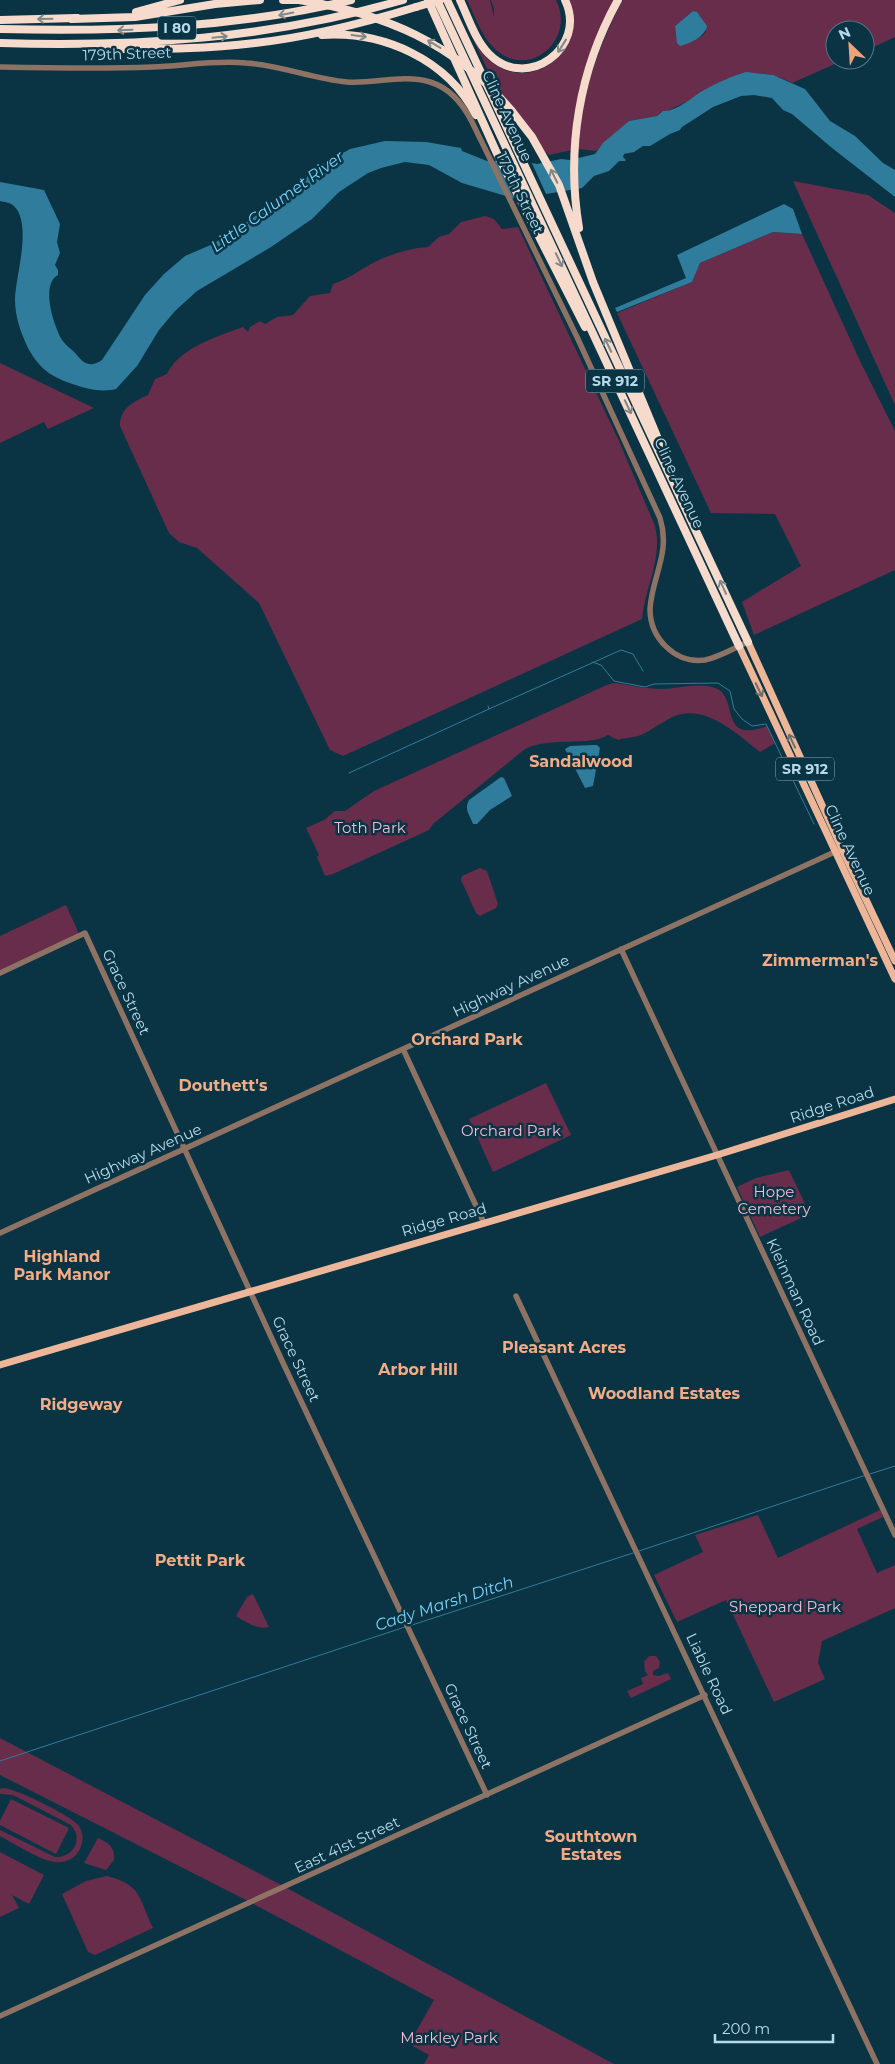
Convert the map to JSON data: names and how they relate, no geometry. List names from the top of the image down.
{
  "streets": {
    "highway": ["I 80", "Cline Avenue", "SR 912"],
    "main road": ["Ridge Road"],
    "street": [
      "179th Street",
      "Highway Avenue",
      "Grace Street",
      "Kleinman Road",
      "Liable Road",
      "East 41st Street"
    ]
  },
  "crossings": [
    ["179th Street", "Cline Avenue"],
    ["Cline Avenue", "Highway Avenue"],
    ["Highway Avenue", "Grace Street"],
    ["Highway Avenue", "Kleinman Road"],
    ["Grace Street", "Ridge Road"],
    ["Grace Street", "East 41st Street"],
    ["Ridge Road", "Kleinman Road"],
    ["Liable Road", "East 41st Street"]
  ],
  "districts": [
    "Sandalwood",
    "Zimmerman's",
    "Orchard Park",
    "Douthett's",
    "Highland Park Manor",
    "Pleasant Acres",
    "Arbor Hill",
    "Woodland Estates",
    "Ridgeway",
    "Pettit Park",
    "Southtown Estates"
  ],
  "water": ["Little Calumet River", "Cady Marsh Ditch"],
  "parks": [
    "Toth Park",
    "Orchard Park",
    "Hope Cemetery",
    "Sheppard Park",
    "Markley Park"
  ],
  "scale_bar": "200 m",
  "north": "top left"
}
